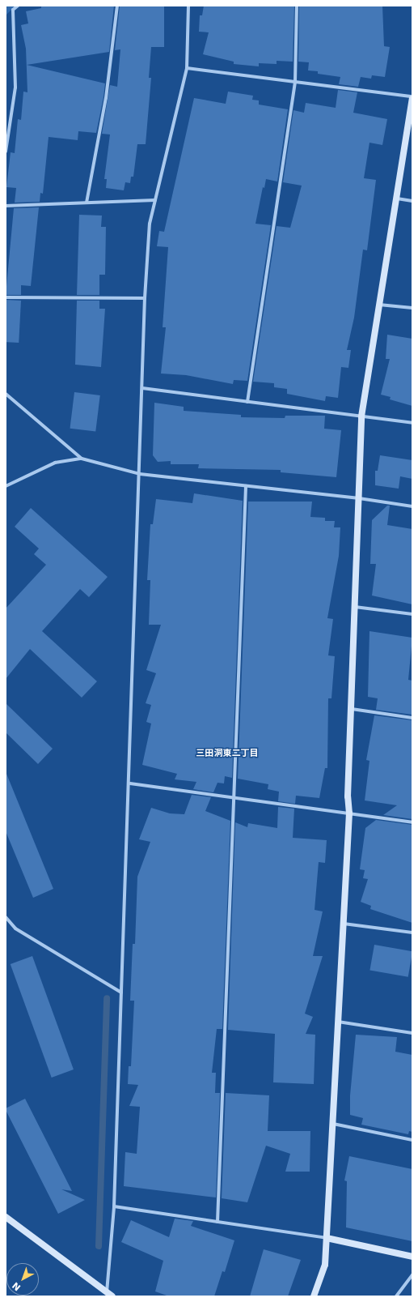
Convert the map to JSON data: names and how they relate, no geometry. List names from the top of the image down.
{
  "districts": ["三田洞東二丁目"],
  "north": "bottom left"
}
